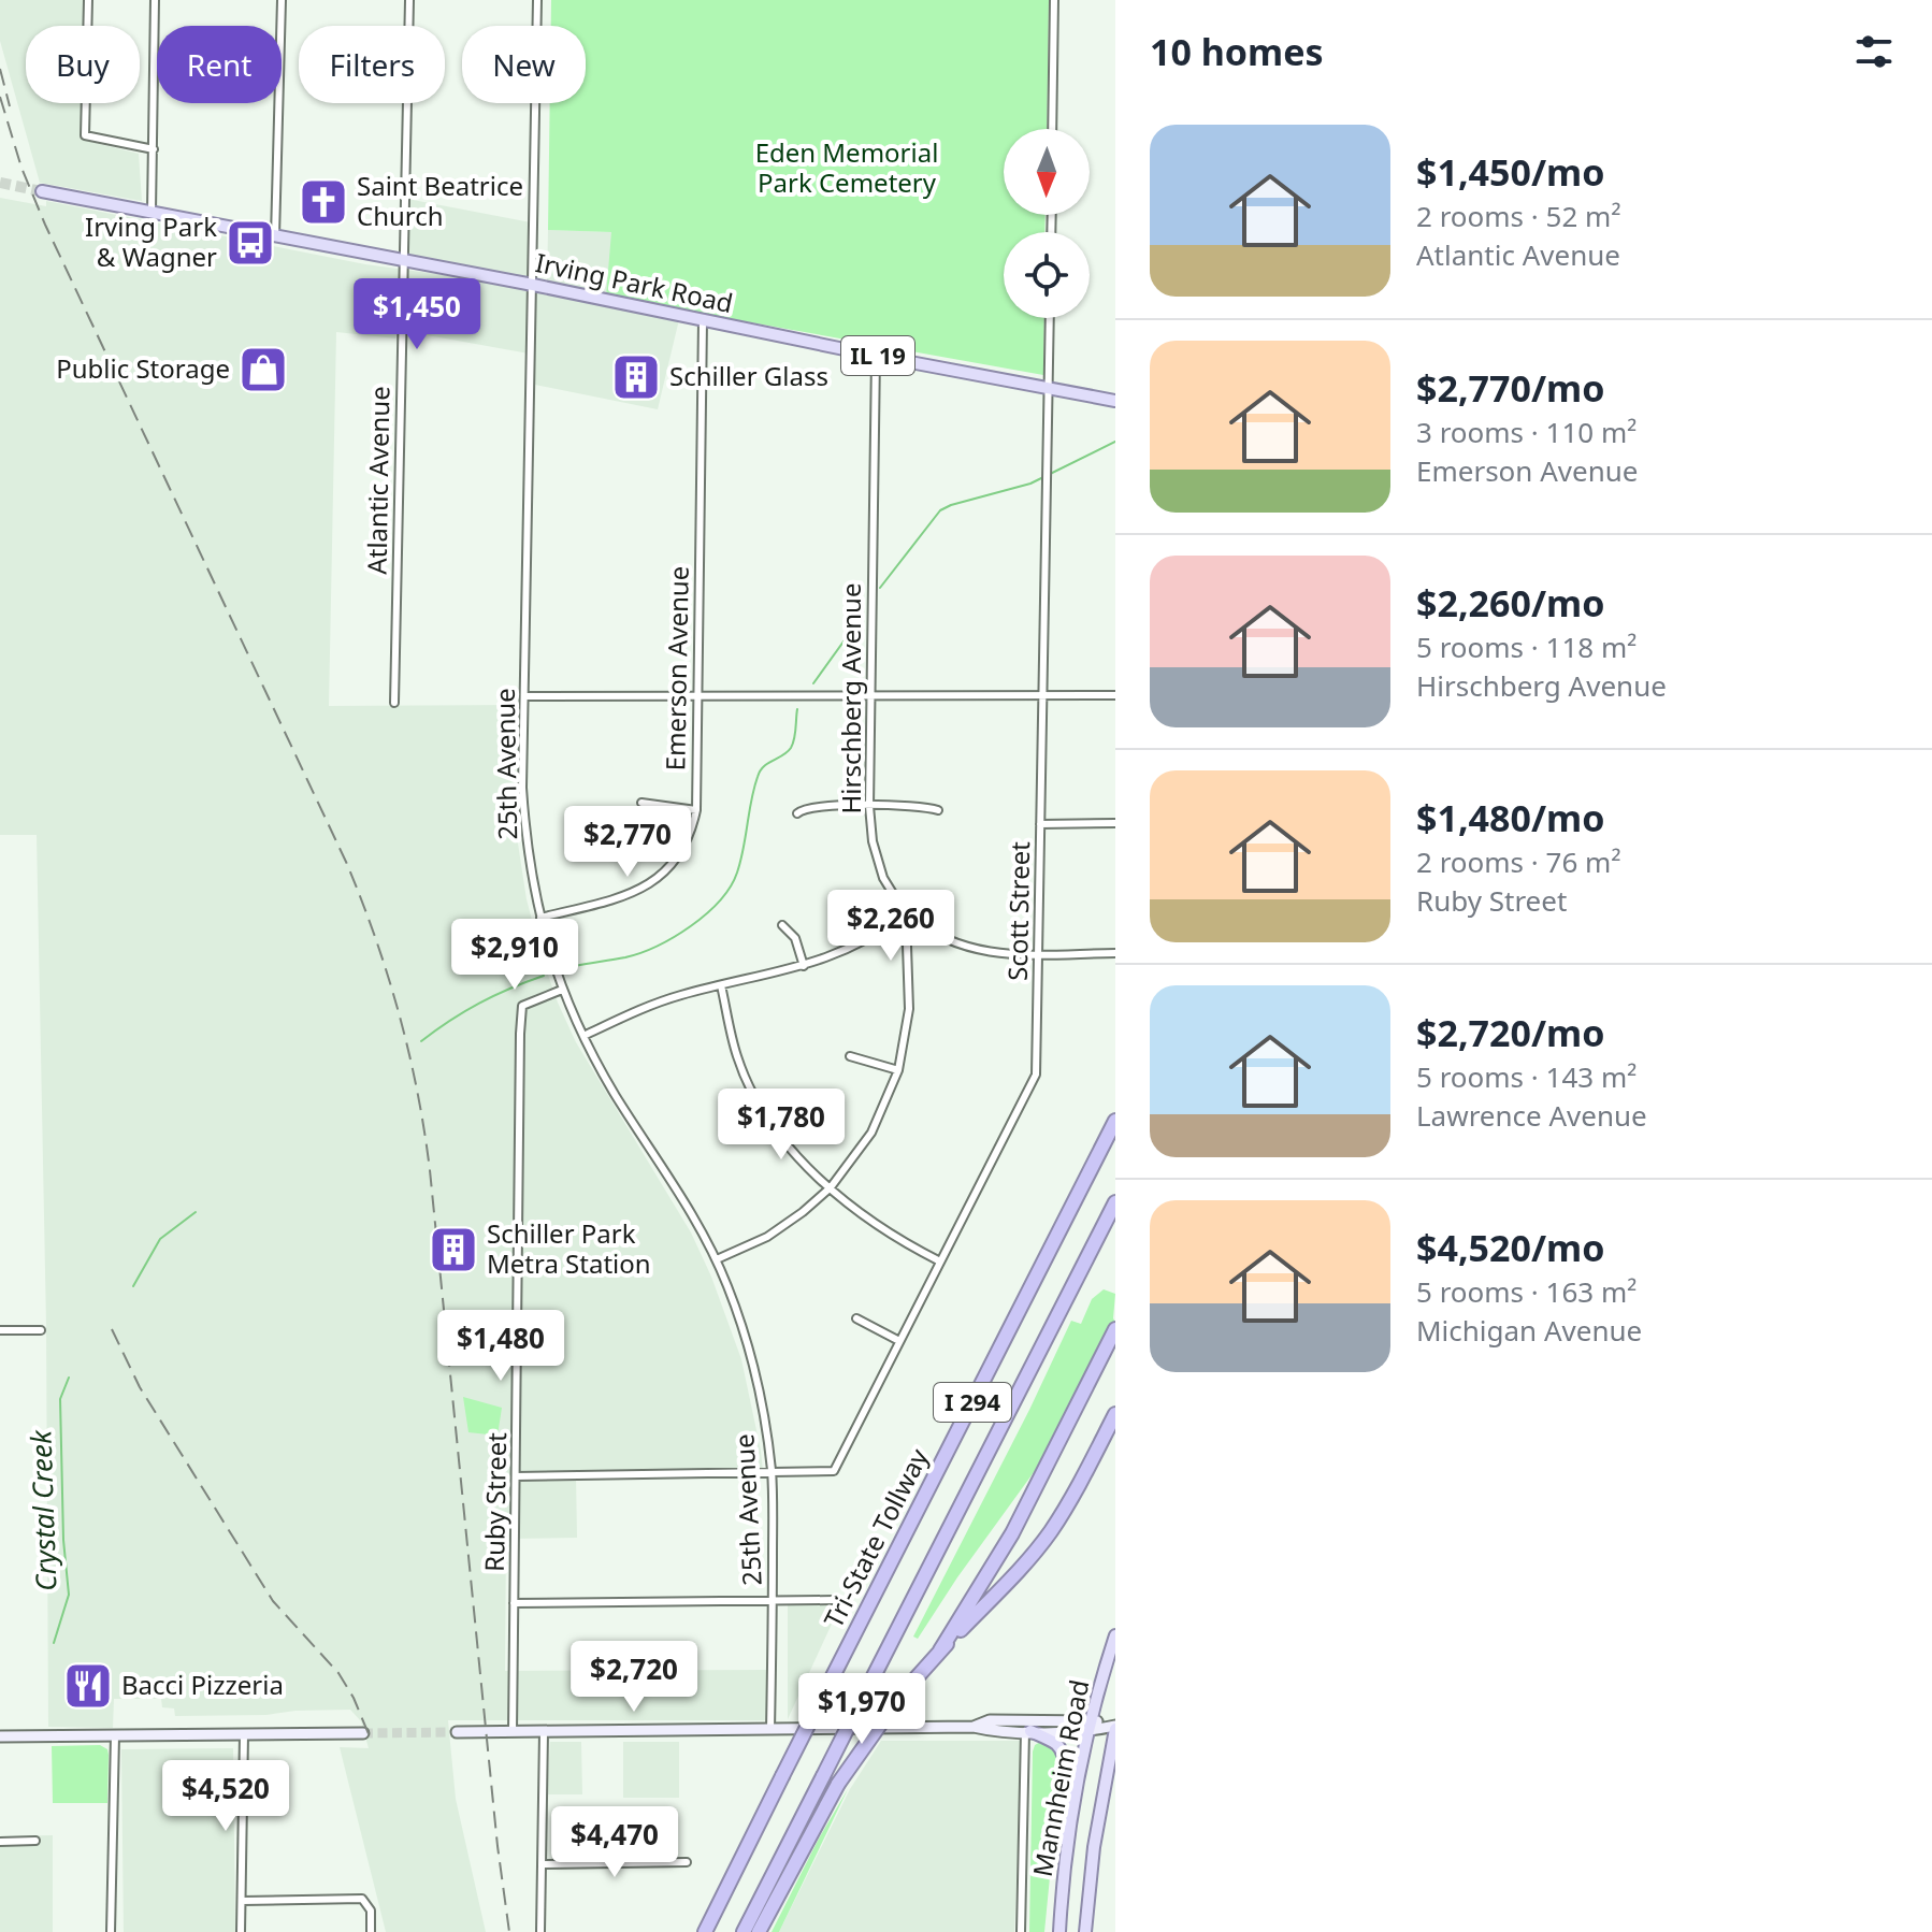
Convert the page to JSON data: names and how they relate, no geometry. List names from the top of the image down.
{
  "streets": {
    "highway": ["I 294", "Tri-State Tollway"],
    "main road": ["Irving Park Road", "IL 19", "Mannheim Road"],
    "street": [
      "Atlantic Avenue",
      "Emerson Avenue",
      "Hirschberg Avenue",
      "25th Avenue",
      "Scott Street",
      "Ruby Street"
    ]
  },
  "crossings": [
    ["Irving Park Road", "Atlantic Avenue"],
    ["Irving Park Road", "Emerson Avenue"],
    ["Irving Park Road", "Hirschberg Avenue"],
    ["Irving Park Road", "25th Avenue"],
    ["Irving Park Road", "Scott Street"],
    ["Emerson Avenue", "25th Avenue"],
    ["Hirschberg Avenue", "25th Avenue"],
    ["25th Avenue", "Scott Street"],
    ["25th Avenue", "Ruby Street"]
  ],
  "water": ["Crystal Creek"],
  "parks": ["Eden Memorial Park Cemetery"],
  "places": {
    "church": ["Saint Beatrice Church"],
    "bus stop": ["Irving Park & Wagner"],
    "shop": ["Public Storage"],
    "building": ["Schiller Glass", "Schiller Park Metra Station"],
    "restaurant": ["Bacci Pizzeria"]
  },
  "north": "bottom",
  "page": {
    "heading": "10 homes",
    "chip": [
      "Buy",
      "Rent",
      "Filters",
      "New"
    ],
    "list": [
      {
        "name": "$1,450/mo",
        "note": "2 rooms · 52 m² · Atlantic Avenue"
      },
      {
        "name": "$2,770/mo",
        "note": "3 rooms · 110 m² · Emerson Avenue"
      },
      {
        "name": "$2,260/mo",
        "note": "5 rooms · 118 m² · Hirschberg Avenue"
      },
      {
        "name": "$1,480/mo",
        "note": "2 rooms · 76 m² · Ruby Street"
      },
      {
        "name": "$2,720/mo",
        "note": "5 rooms · 143 m² · Lawrence Avenue"
      },
      {
        "name": "$4,520/mo",
        "note": "5 rooms · 163 m² · Michigan Avenue"
      }
    ],
    "price": [
      "$1,450",
      "$2,770",
      "$2,260",
      "$2,910",
      "$1,780",
      "$1,480",
      "$2,720",
      "$1,970",
      "$4,520",
      "$4,470"
    ]
  }
}
